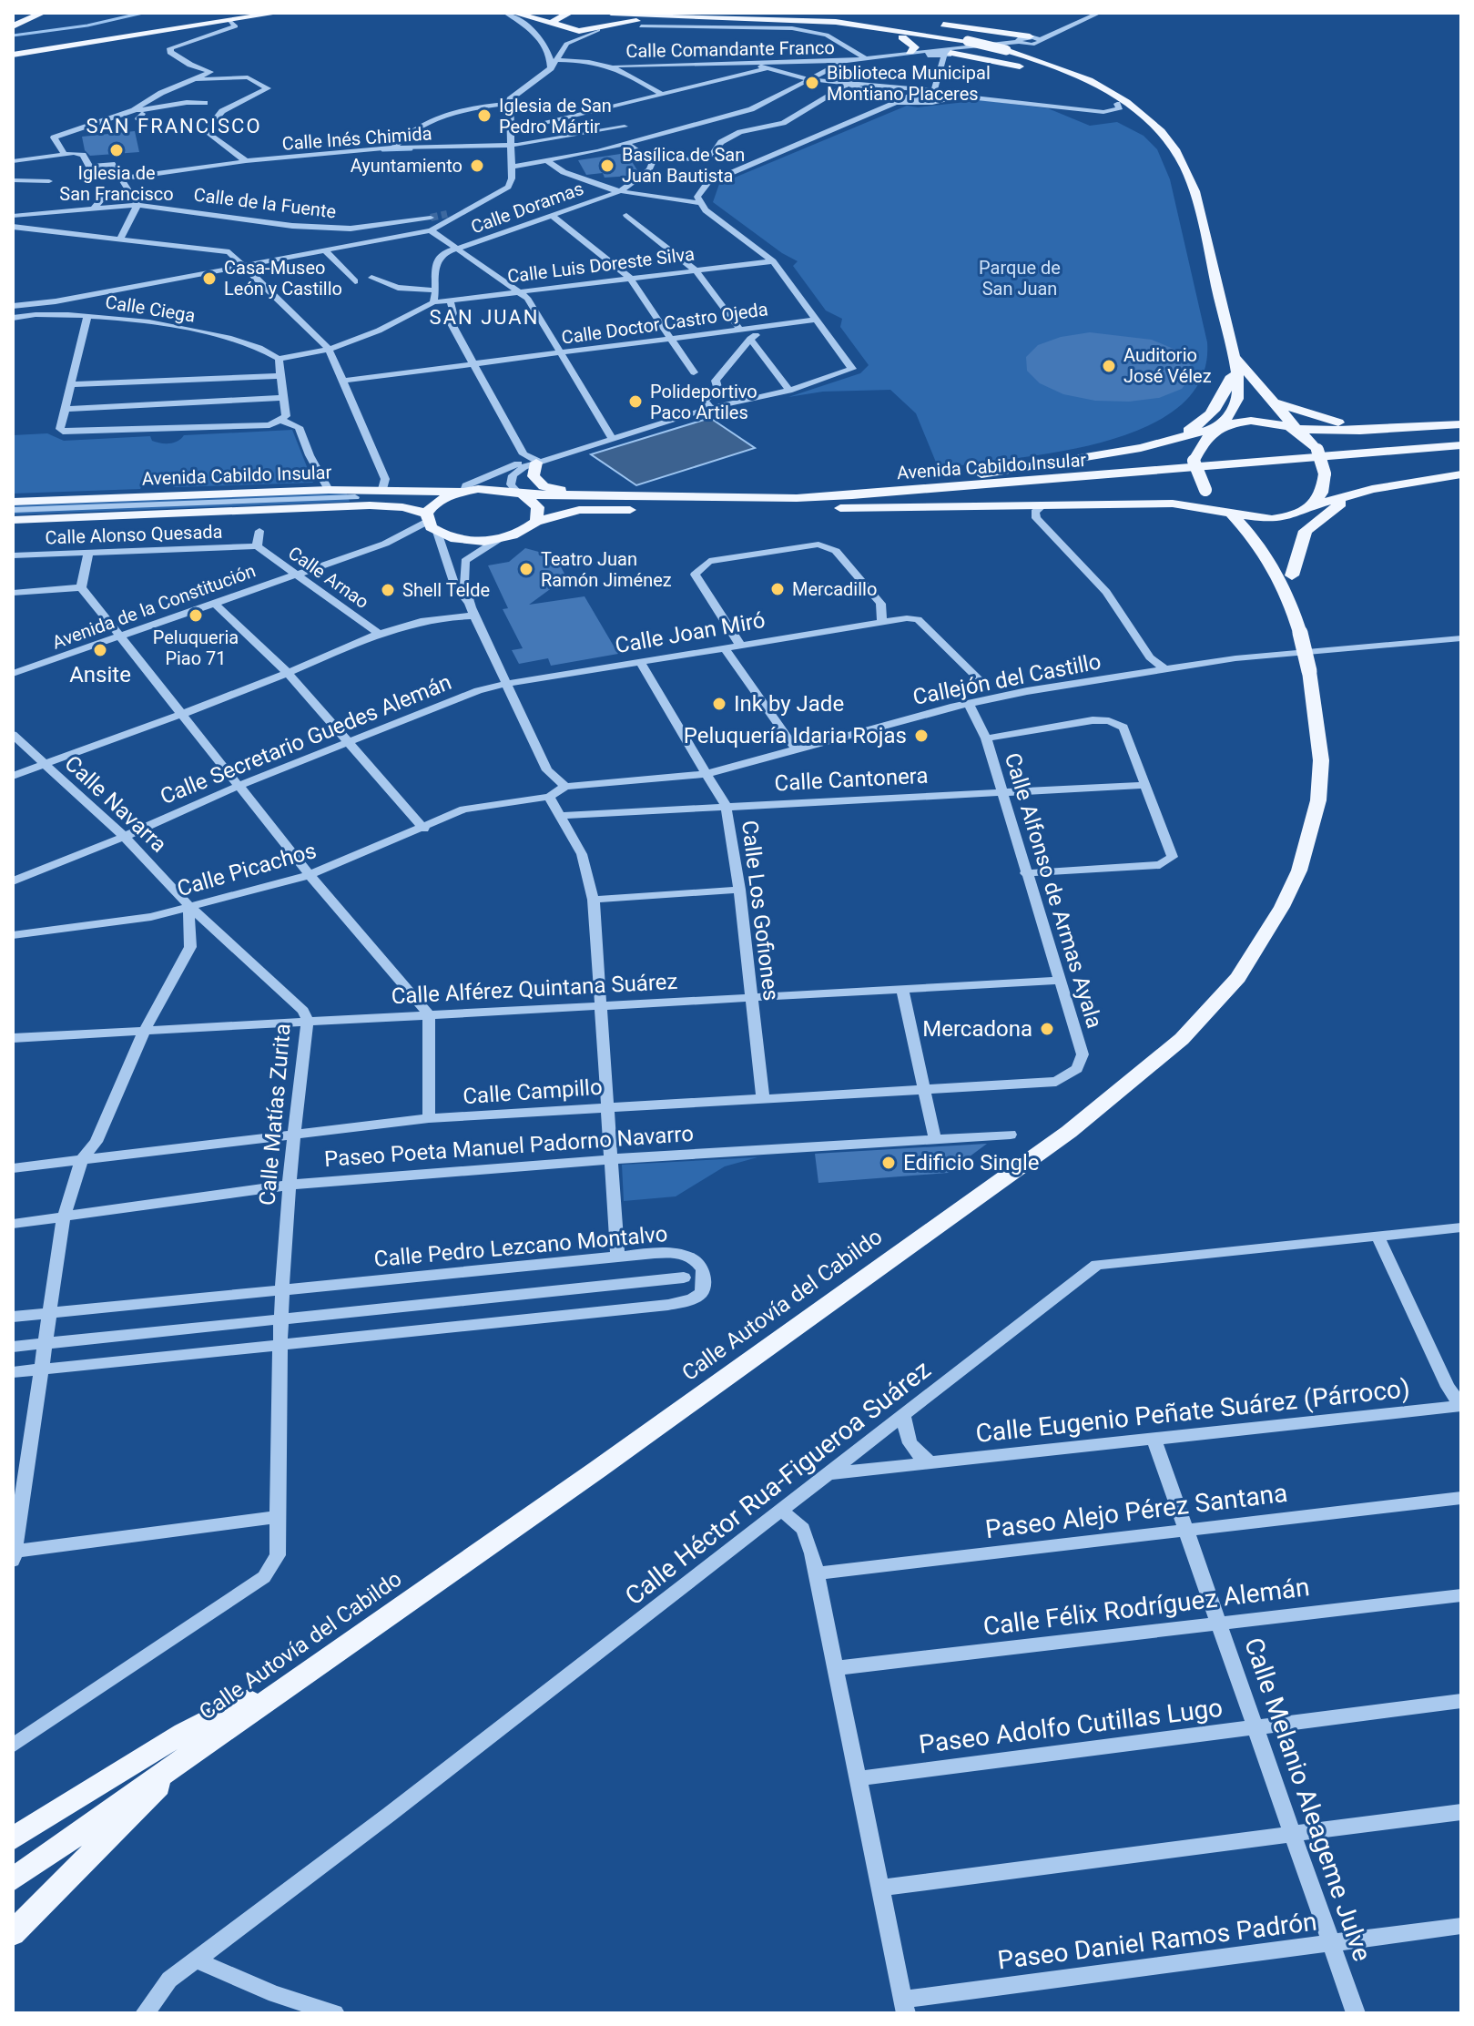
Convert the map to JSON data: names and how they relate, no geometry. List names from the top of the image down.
{
  "streets": {
    "main road": ["Avenida Cabildo Insular", "Calle Autovía del Cabildo"],
    "street": [
      "Calle Comandante Franco",
      "Calle Inés Chimida",
      "Calle de la Fuente",
      "Calle Doramas",
      "Calle Luis Doreste Silva",
      "Calle Ciega",
      "Calle Doctor Castro Ojeda",
      "Calle Alonso Quesada",
      "Calle Arnao",
      "Avenida de la Constitución",
      "Calle Joan Miró",
      "Callejón del Castillo",
      "Calle Secretario Guedes Alemán",
      "Calle Cantonera",
      "Calle Navarra",
      "Calle Picachos",
      "Calle Alfonso de Armas Ayala",
      "Calle Los Gofiones",
      "Calle Alférez Quintana Suárez",
      "Calle Campillo",
      "Calle Matías Zurita",
      "Paseo Poeta Manuel Padorno Navarro",
      "Calle Pedro Lezcano Montalvo",
      "Calle Eugenio Peñate Suárez (Párroco)",
      "Calle Héctor Rua-Figueroa Suárez",
      "Paseo Alejo Pérez Santana",
      "Calle Félix Rodríguez Alemán",
      "Paseo Adolfo Cutillas Lugo",
      "Calle Melanio Aleageme Julve",
      "Paseo Daniel Ramos Padrón"
    ]
  },
  "crossings": [
    ["Avenida Cabildo Insular", "Avenida de la Constitución"],
    ["Calle Alonso Quesada", "Calle Arnao"],
    ["Calle Arnao", "Avenida de la Constitución"],
    ["Calle Joan Miró", "Calle Secretario Guedes Alemán"],
    ["Calle Joan Miró", "Calle Los Gofiones"],
    ["Callejón del Castillo", "Calle Picachos"],
    ["Callejón del Castillo", "Calle Alfonso de Armas Ayala"],
    ["Callejón del Castillo", "Calle Los Gofiones"],
    ["Calle Secretario Guedes Alemán", "Calle Navarra"],
    ["Calle Cantonera", "Calle Alfonso de Armas Ayala"],
    ["Calle Cantonera", "Calle Los Gofiones"],
    ["Calle Navarra", "Calle Picachos"],
    ["Calle Navarra", "Calle Matías Zurita"],
    ["Calle Picachos", "Calle Matías Zurita"],
    ["Calle Alfonso de Armas Ayala", "Calle Alférez Quintana Suárez"],
    ["Calle Alfonso de Armas Ayala", "Calle Campillo"],
    ["Calle Los Gofiones", "Calle Alférez Quintana Suárez"],
    ["Calle Los Gofiones", "Calle Campillo"],
    ["Calle Alférez Quintana Suárez", "Calle Matías Zurita"],
    ["Calle Campillo", "Calle Matías Zurita"],
    ["Calle Matías Zurita", "Paseo Poeta Manuel Padorno Navarro"],
    ["Calle Matías Zurita", "Calle Pedro Lezcano Montalvo"],
    ["Calle Eugenio Peñate Suárez (Párroco)", "Calle Héctor Rua-Figueroa Suárez"],
    ["Calle Eugenio Peñate Suárez (Párroco)", "Calle Melanio Aleageme Julve"],
    ["Paseo Alejo Pérez Santana", "Calle Melanio Aleageme Julve"],
    ["Calle Félix Rodríguez Alemán", "Calle Melanio Aleageme Julve"],
    ["Paseo Adolfo Cutillas Lugo", "Calle Melanio Aleageme Julve"],
    ["Calle Melanio Aleageme Julve", "Paseo Daniel Ramos Padrón"]
  ],
  "districts": ["SAN FRANCISCO", "SAN JUAN"],
  "parks": ["Parque de San Juan"],
  "places": [
    "Biblioteca Municipal Montiano Placeres",
    "Iglesia de San Pedro Mártir",
    "Iglesia de San Francisco",
    "Ayuntamiento",
    "Basílica de San Juan Bautista",
    "Casa-Museo León y Castillo",
    "Auditorio José Vélez",
    "Polideportivo Paco Artiles",
    "Teatro Juan Ramón Jiménez",
    "Mercadillo",
    "Shell Telde",
    "Peluqueria Piao 71",
    "Ansite",
    "Ink by Jade",
    "Peluquería Idaria Rojas",
    "Mercadona",
    "Edificio Single"
  ]
}
